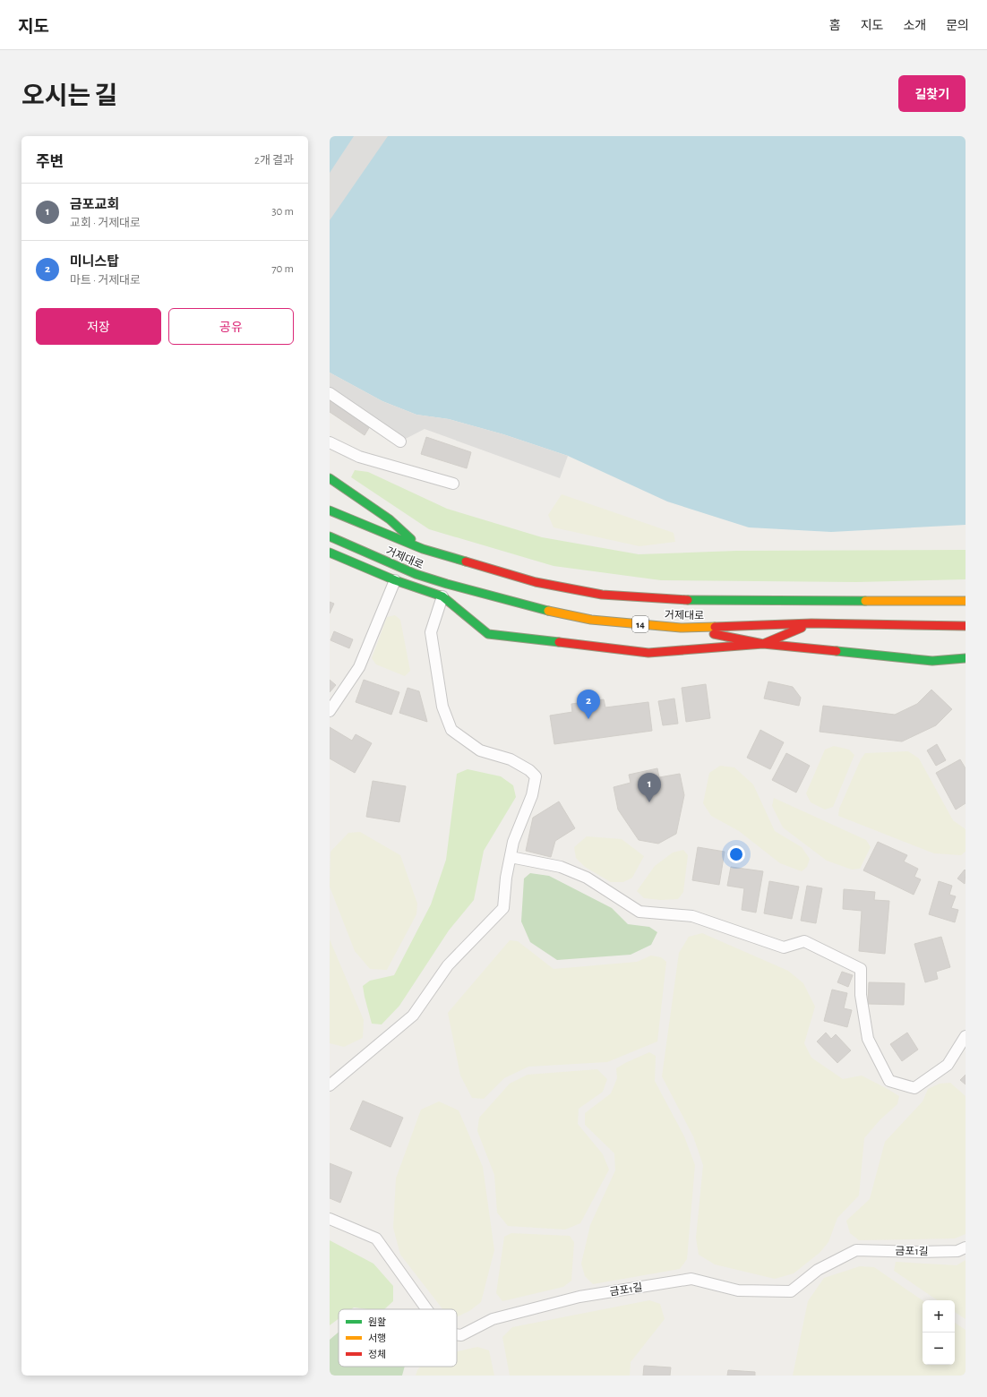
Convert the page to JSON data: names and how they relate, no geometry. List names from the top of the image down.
{
  "streets": {
    "main road": ["거제대로", "14"],
    "lane": ["금포1길"]
  },
  "legend": ["원활", "서행", "정체"],
  "page": {
    "header": "지도",
    "nav": [
      "홈",
      "지도",
      "소개",
      "문의"
    ],
    "title": "오시는 길",
    "buttons": [
      "길찾기",
      ["저장", "공유"]
    ],
    "heading": ["주변", "2개 결과"],
    "list": [
      {
        "mark": "1",
        "name": "금포교회",
        "note": "교회 · 거제대로",
        "value": "30 m"
      },
      {
        "mark": "2",
        "name": "미니스탑",
        "note": "마트 · 거제대로",
        "value": "70 m"
      }
    ],
    "pins": ["2", "1"],
    "map_buttons": ["+", "−"]
  }
}
